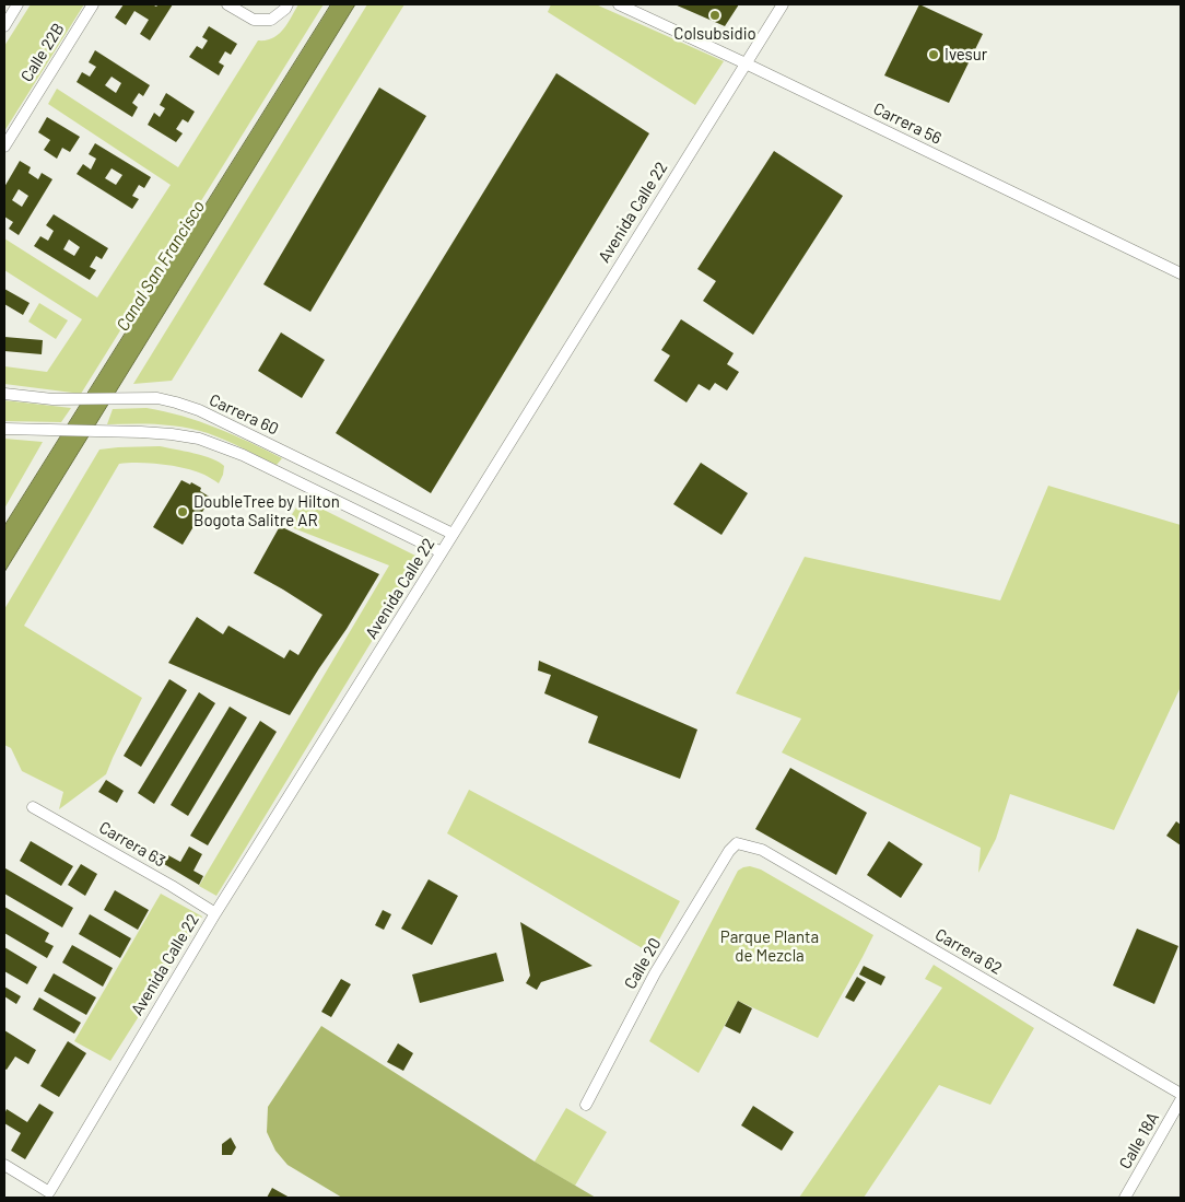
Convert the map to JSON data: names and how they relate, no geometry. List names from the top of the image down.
{
  "streets": {
    "street": [
      "Calle 22B",
      "Carrera 56",
      "Avenida Calle 22",
      "Carrera 60",
      "Carrera 63",
      "Carrera 62",
      "Calle 20",
      "Calle 18A"
    ]
  },
  "crossings": [
    ["Carrera 56", "Avenida Calle 22"],
    ["Avenida Calle 22", "Carrera 60"],
    ["Avenida Calle 22", "Carrera 63"],
    ["Carrera 62", "Calle 20"]
  ],
  "water": ["Canal San Francisco"],
  "parks": ["Parque Planta de Mezcla"],
  "places": ["Colsubsidio", "Ivesur", "DoubleTree by Hilton Bogota Salitre AR"]
}
